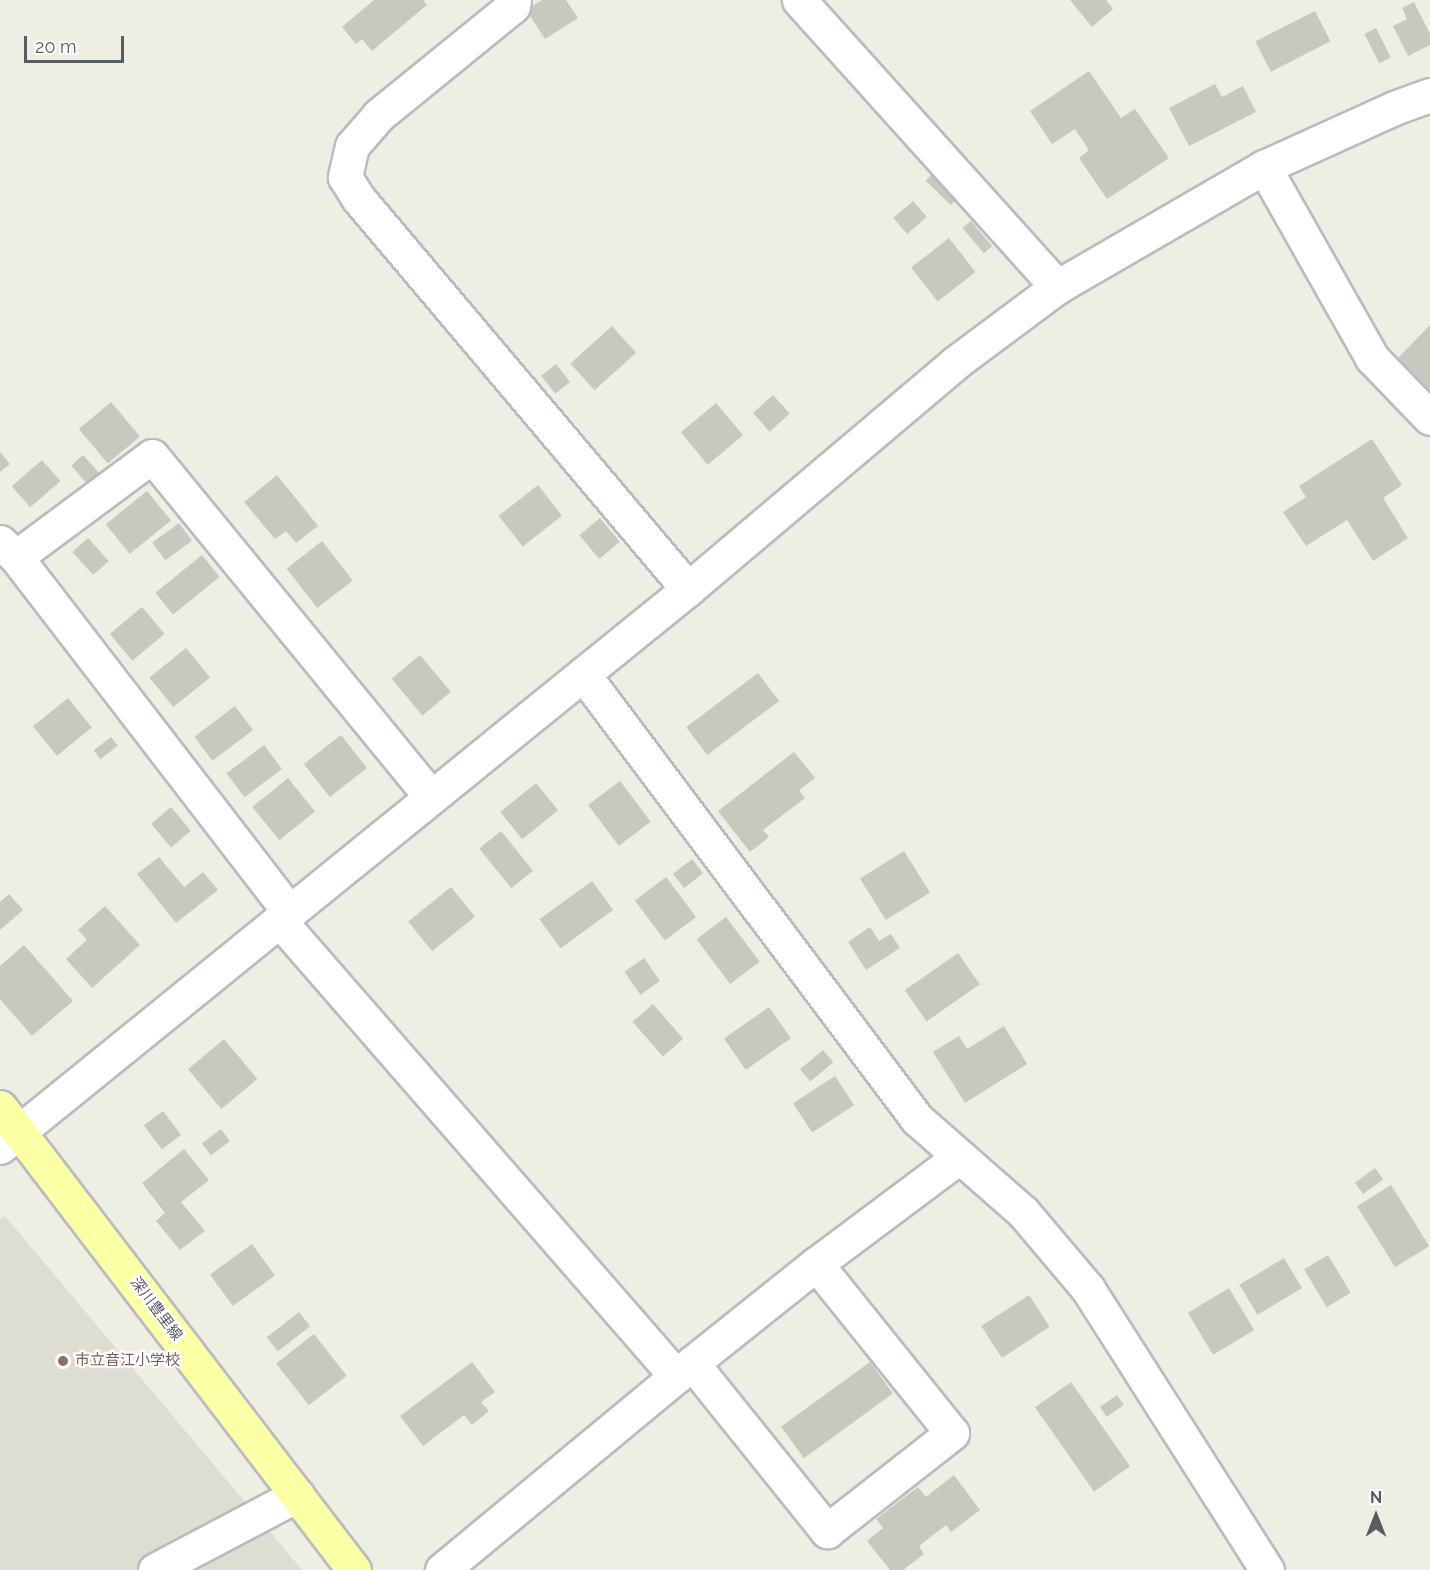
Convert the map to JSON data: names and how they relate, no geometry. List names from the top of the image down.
{
  "streets": {
    "main road": ["深川豊里線"]
  },
  "places": ["市立音江小学校"],
  "scale_bar": "20 m",
  "north": "top"
}
